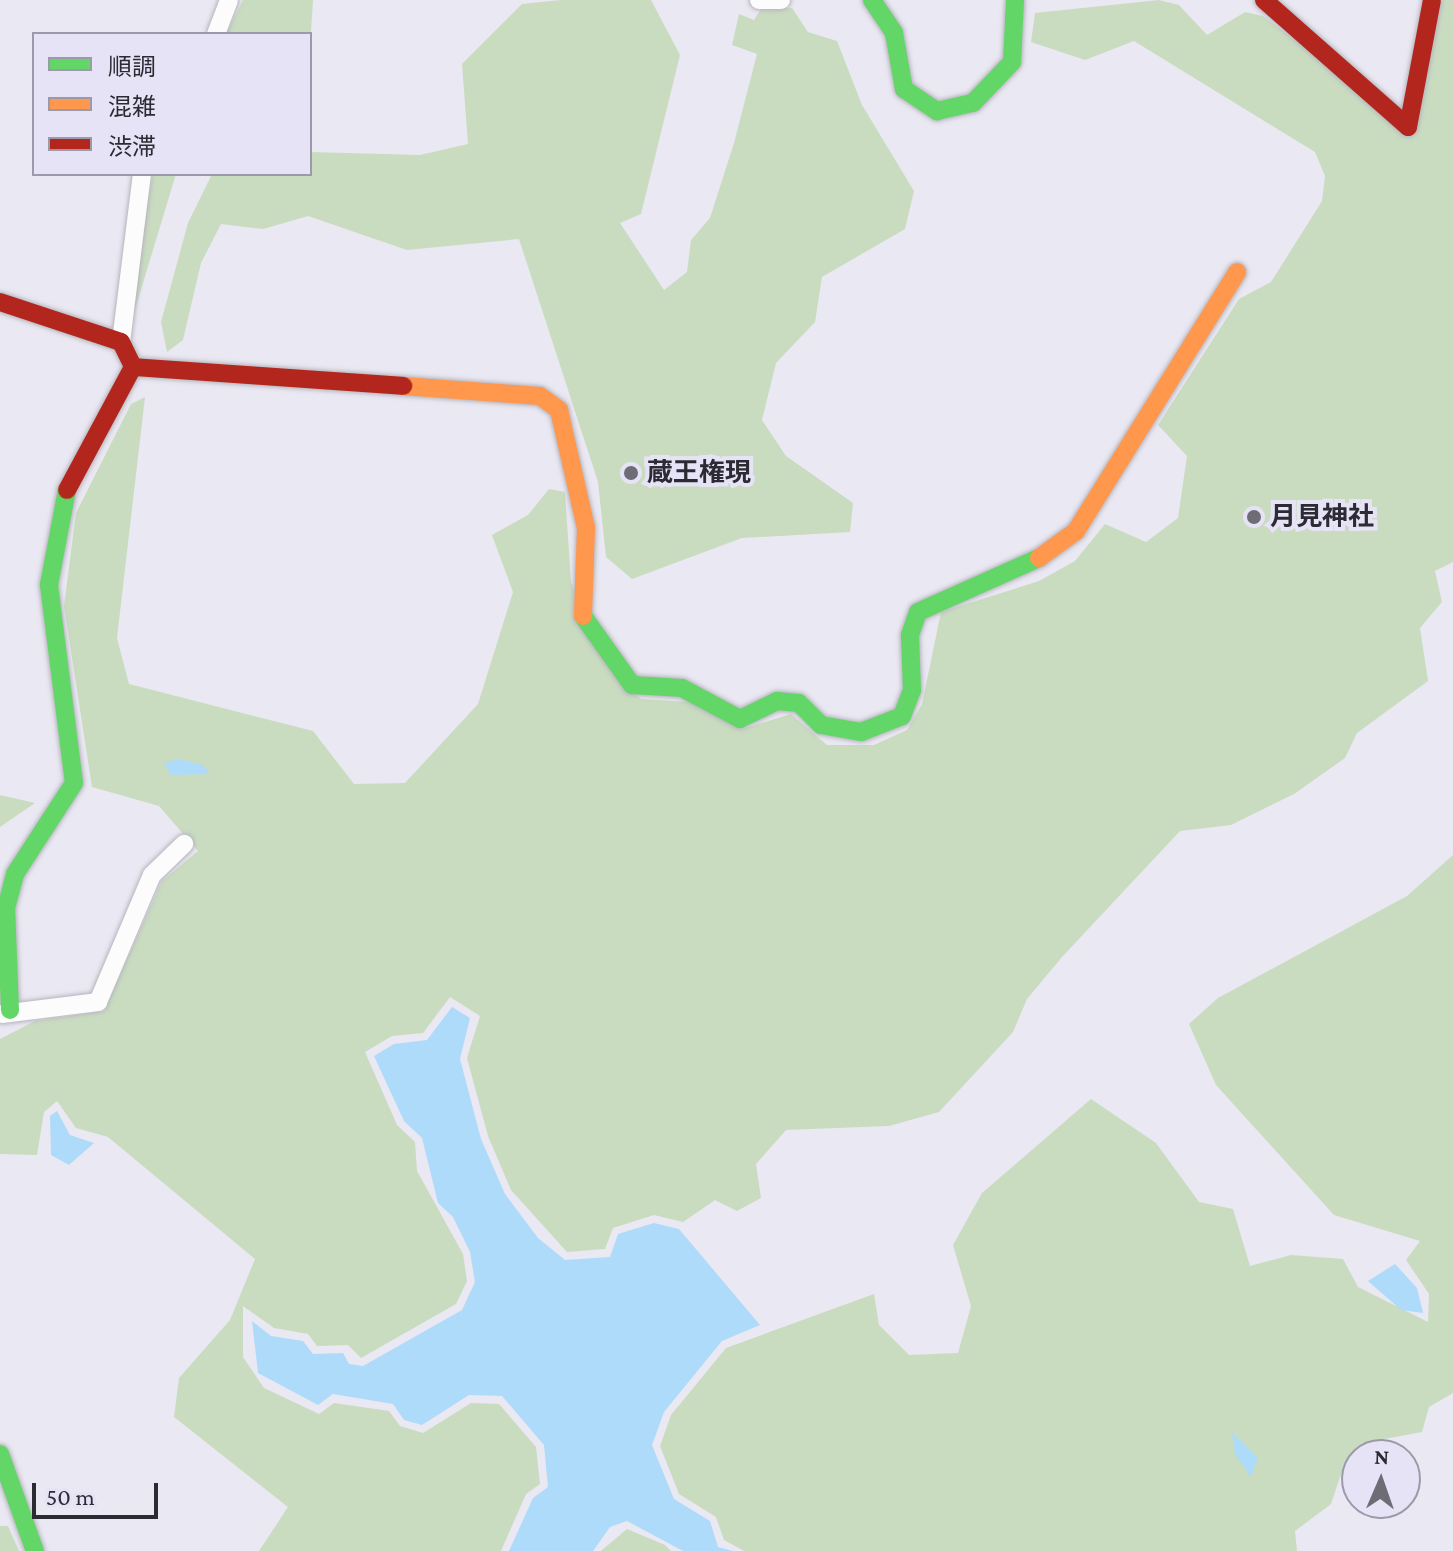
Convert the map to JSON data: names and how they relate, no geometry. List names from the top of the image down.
{
  "places": ["蔵王権現", "月見神社"],
  "legend": ["順調", "混雑", "渋滞"],
  "scale_bar": "50 m",
  "north": "top"
}
